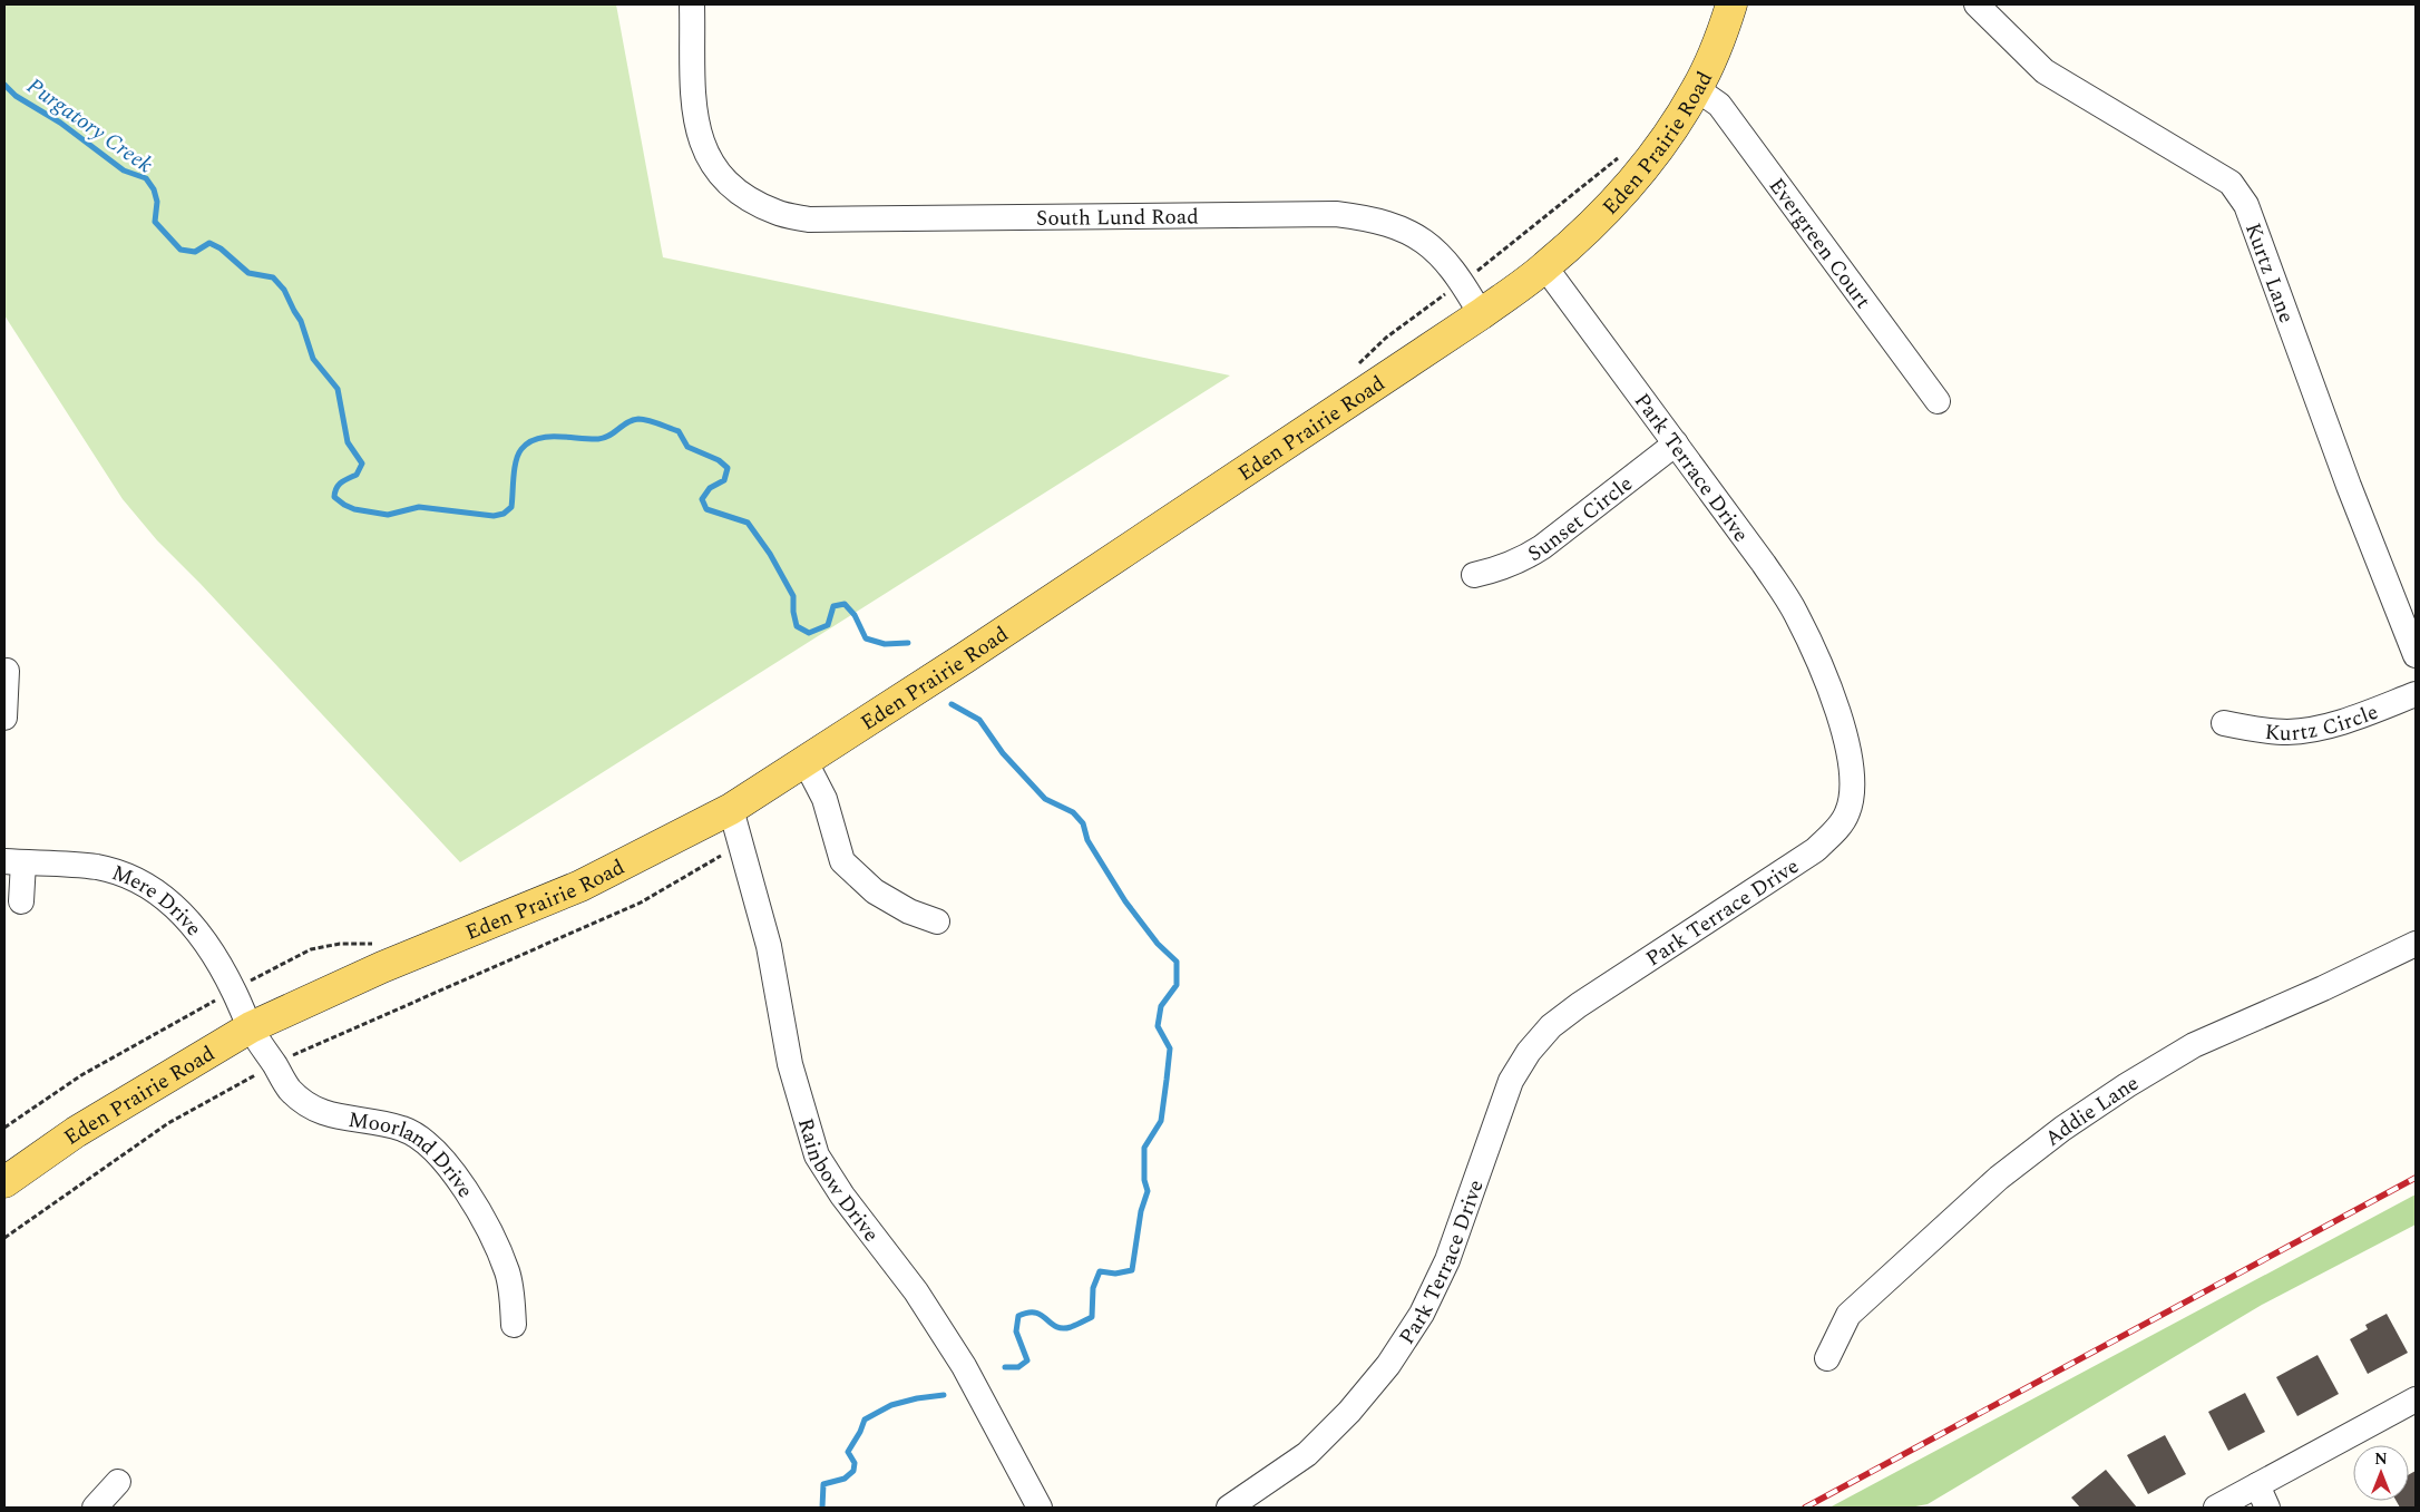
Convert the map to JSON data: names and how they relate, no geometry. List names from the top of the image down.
{
  "streets": {
    "main road": ["Eden Prairie Road"],
    "street": [
      "South Lund Road",
      "Evergreen Court",
      "Kurtz Lane",
      "Park Terrace Drive",
      "Sunset Circle",
      "Kurtz Circle",
      "Mere Drive",
      "Addie Lane",
      "Moorland Drive",
      "Rainbow Drive"
    ]
  },
  "crossings": [
    ["Eden Prairie Road", "South Lund Road"],
    ["Eden Prairie Road", "Evergreen Court"],
    ["Eden Prairie Road", "Park Terrace Drive"],
    ["Eden Prairie Road", "Mere Drive"],
    ["Eden Prairie Road", "Moorland Drive"],
    ["Eden Prairie Road", "Rainbow Drive"],
    ["Park Terrace Drive", "Sunset Circle"],
    ["Mere Drive", "Moorland Drive"]
  ],
  "water": ["Purgatory Creek"],
  "north": "top"
}
